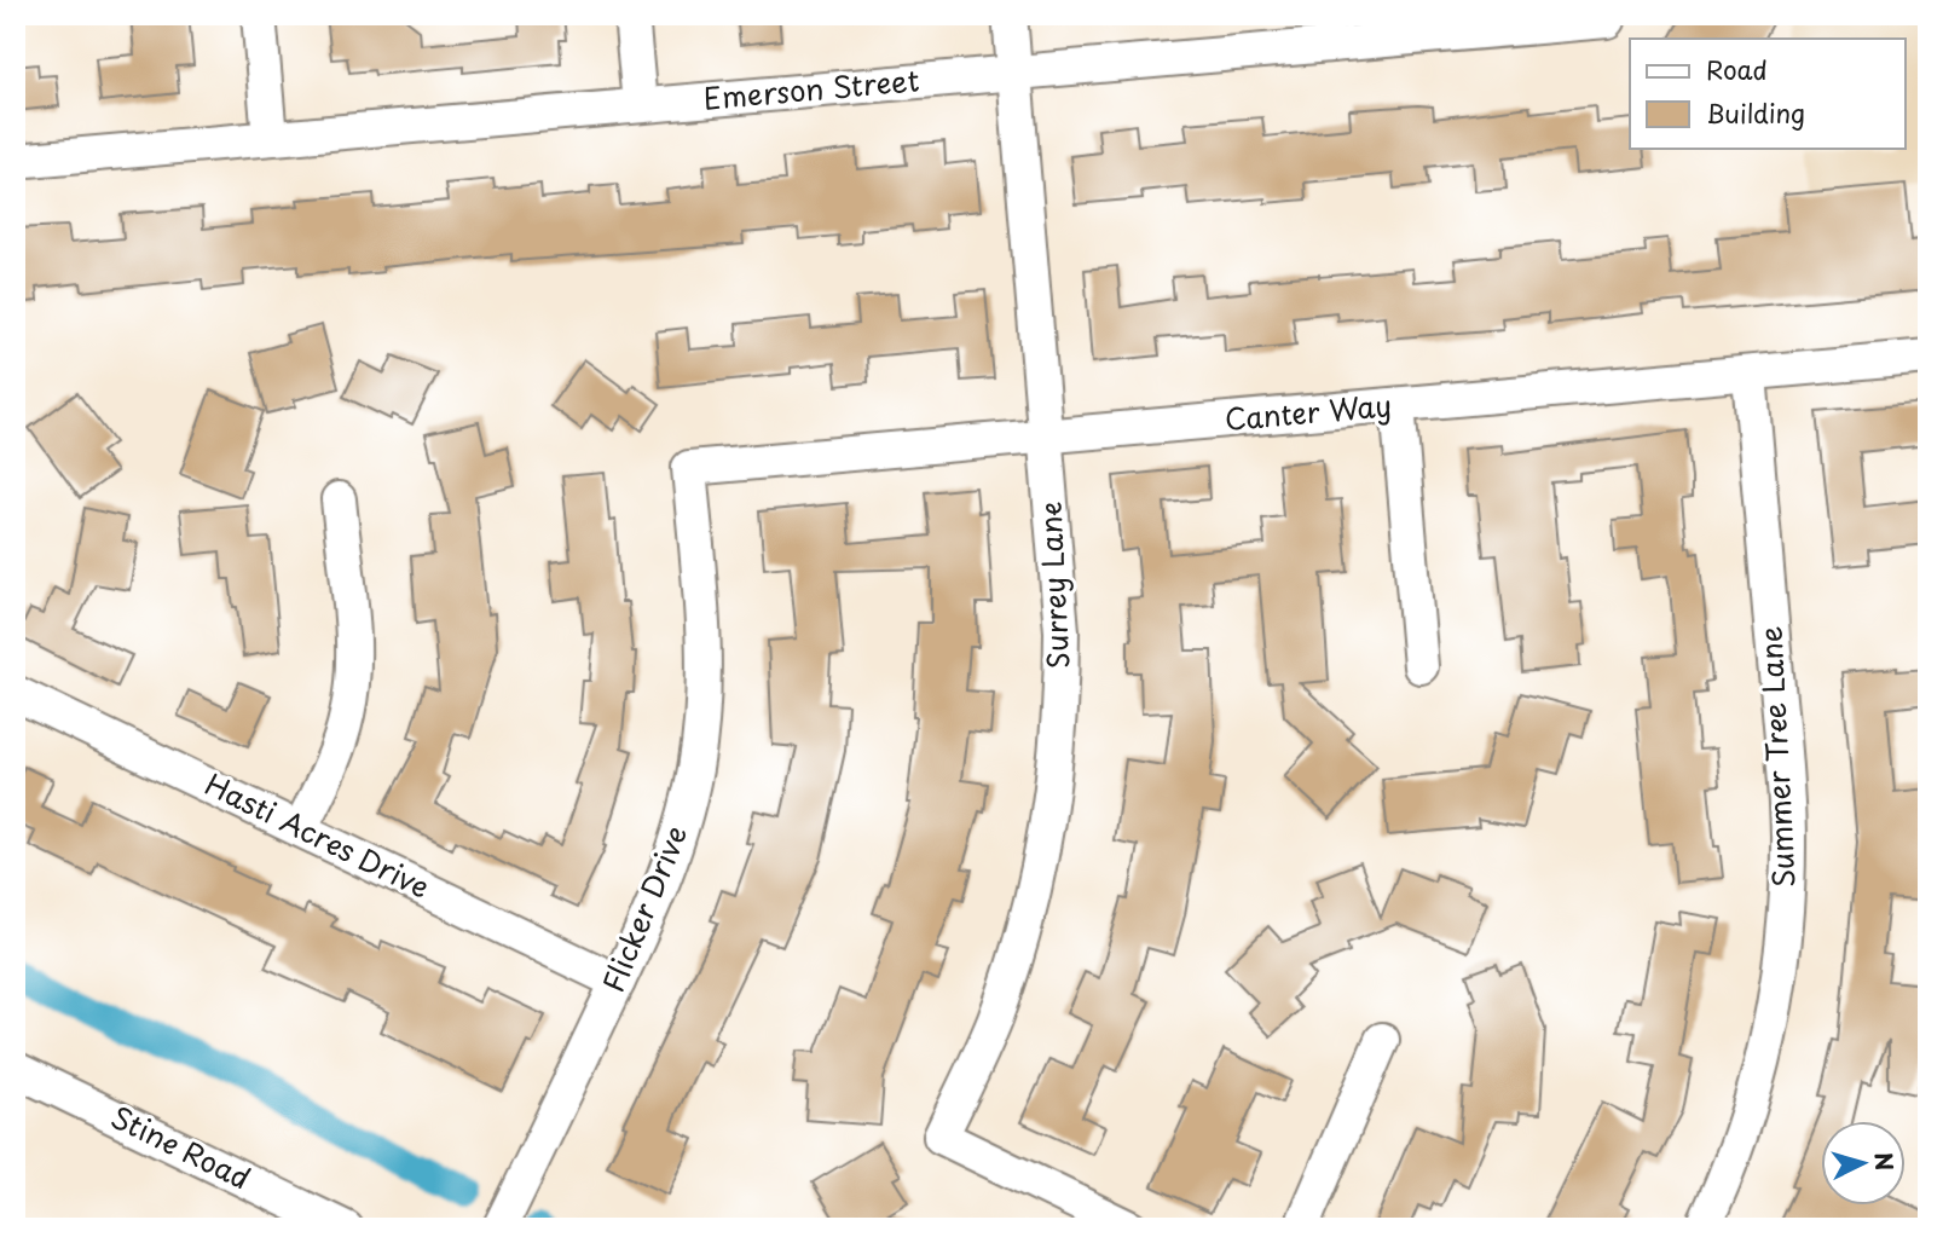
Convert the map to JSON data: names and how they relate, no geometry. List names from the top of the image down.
{
  "streets": {
    "street": [
      "Emerson Street",
      "Canter Way",
      "Surrey Lane",
      "Summer Tree Lane",
      "Hasti Acres Drive",
      "Flicker Drive",
      "Stine Road"
    ]
  },
  "crossings": [
    ["Emerson Street", "Surrey Lane"],
    ["Canter Way", "Surrey Lane"],
    ["Canter Way", "Summer Tree Lane"],
    ["Canter Way", "Flicker Drive"],
    ["Hasti Acres Drive", "Flicker Drive"]
  ],
  "legend": ["Road", "Building"],
  "north": "right"
}
